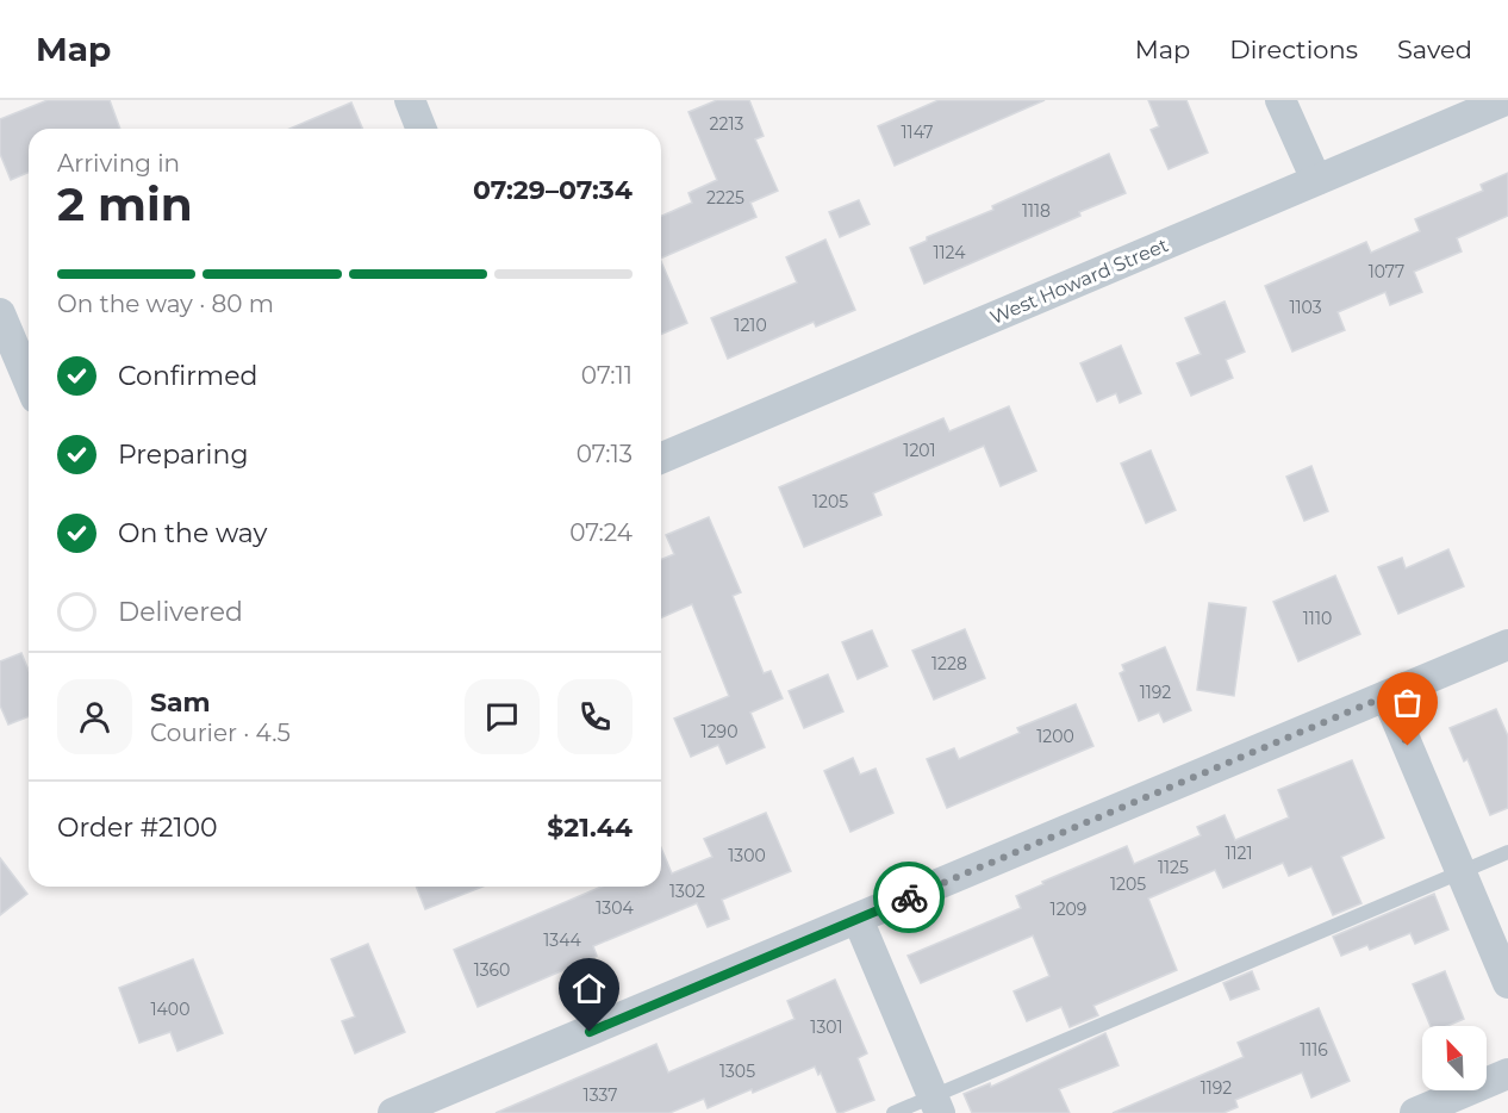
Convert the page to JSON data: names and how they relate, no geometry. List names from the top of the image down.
{
  "streets": {
    "street": ["West Howard Street"]
  },
  "house_numbers": [
    "2213",
    "1147",
    "2225",
    "1118",
    "1124",
    "1077",
    "1103",
    "1210",
    "1201",
    "1205",
    "1110",
    "1228",
    "1192",
    "1290",
    "1200",
    "1121",
    "1300",
    "1125",
    "1205",
    "1302",
    "1304",
    "1209",
    "1344",
    "1360",
    "1400",
    "1301",
    "1116",
    "1305",
    "1192",
    "1337"
  ],
  "north": "top left",
  "page": {
    "header": "Map",
    "nav": ["Map", "Directions", "Saved"],
    "heading": ["2 min", "Arriving in", "07:29–07:34"],
    "panel": [
      "Sam",
      "Courier · 4.5",
      "Order #2100",
      "$21.44"
    ],
    "bar": "On the way · 80 m",
    "list": [
      ["Confirmed", "07:11"],
      ["Preparing", "07:13"],
      ["On the way", "07:24"],
      "Delivered"
    ]
  }
}
